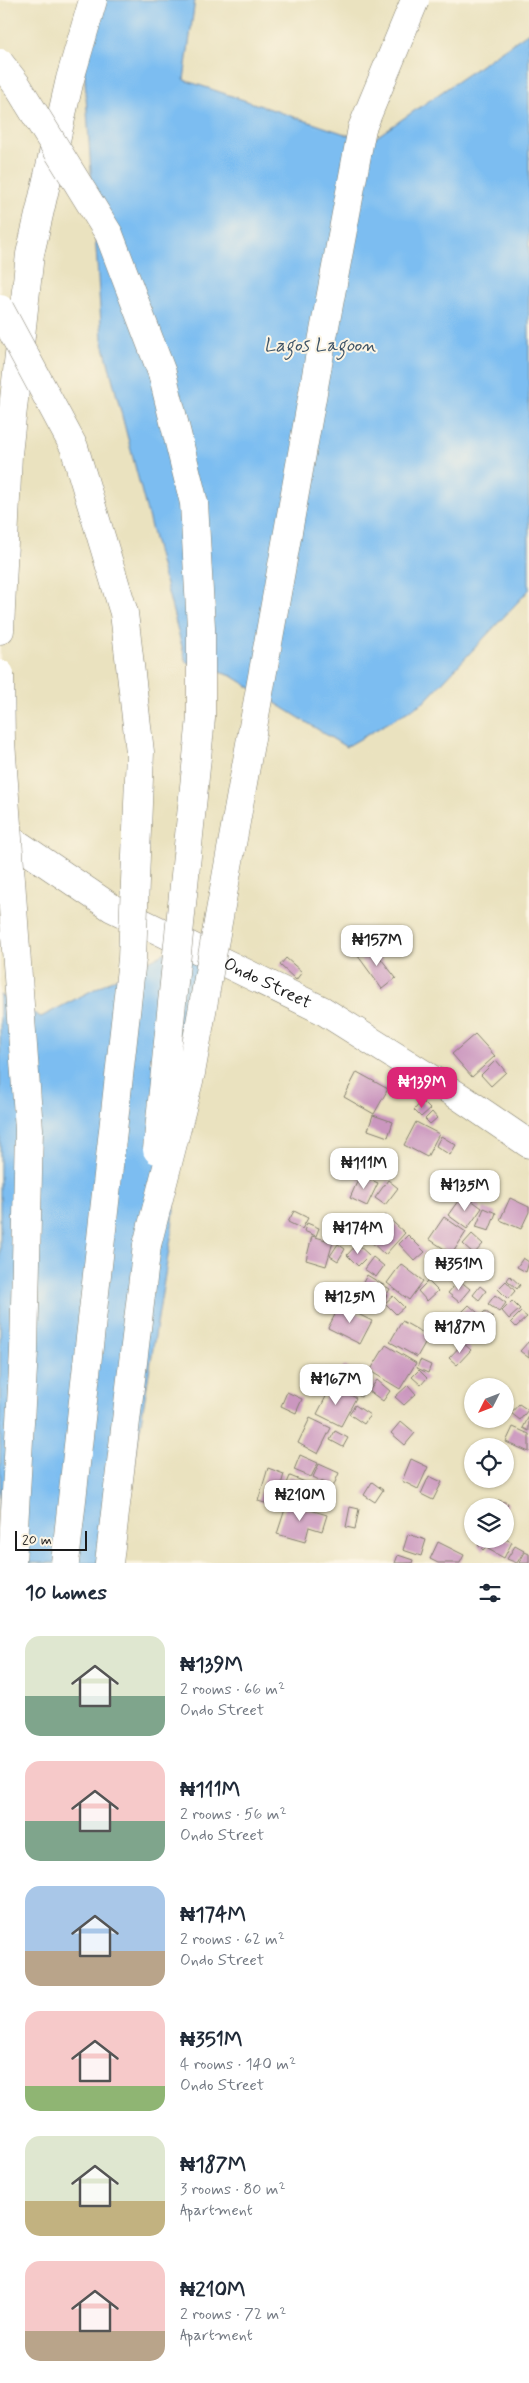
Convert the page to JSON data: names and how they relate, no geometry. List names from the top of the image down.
{
  "streets": {
    "main road": ["Ondo Street"]
  },
  "water": ["Lagos Lagoon"],
  "scale_bar": "20 m",
  "north": "bottom left",
  "page": {
    "price": [
      "₦157M",
      "₦139M",
      "₦111M",
      "₦135M",
      "₦174M",
      "₦351M",
      "₦125M",
      "₦187M",
      "₦167M",
      "₦210M"
    ],
    "scale": "20 m",
    "heading": "10 homes",
    "list": [
      {
        "name": "₦139M",
        "note": "2 rooms · 66 m² · Ondo Street"
      },
      {
        "name": "₦111M",
        "note": "2 rooms · 56 m² · Ondo Street"
      },
      {
        "name": "₦174M",
        "note": "2 rooms · 62 m² · Ondo Street"
      },
      {
        "name": "₦351M",
        "note": "4 rooms · 140 m² · Ondo Street"
      },
      {
        "name": "₦187M",
        "note": "3 rooms · 80 m² · Apartment"
      },
      {
        "name": "₦210M",
        "note": "2 rooms · 72 m² · Apartment"
      }
    ]
  }
}
